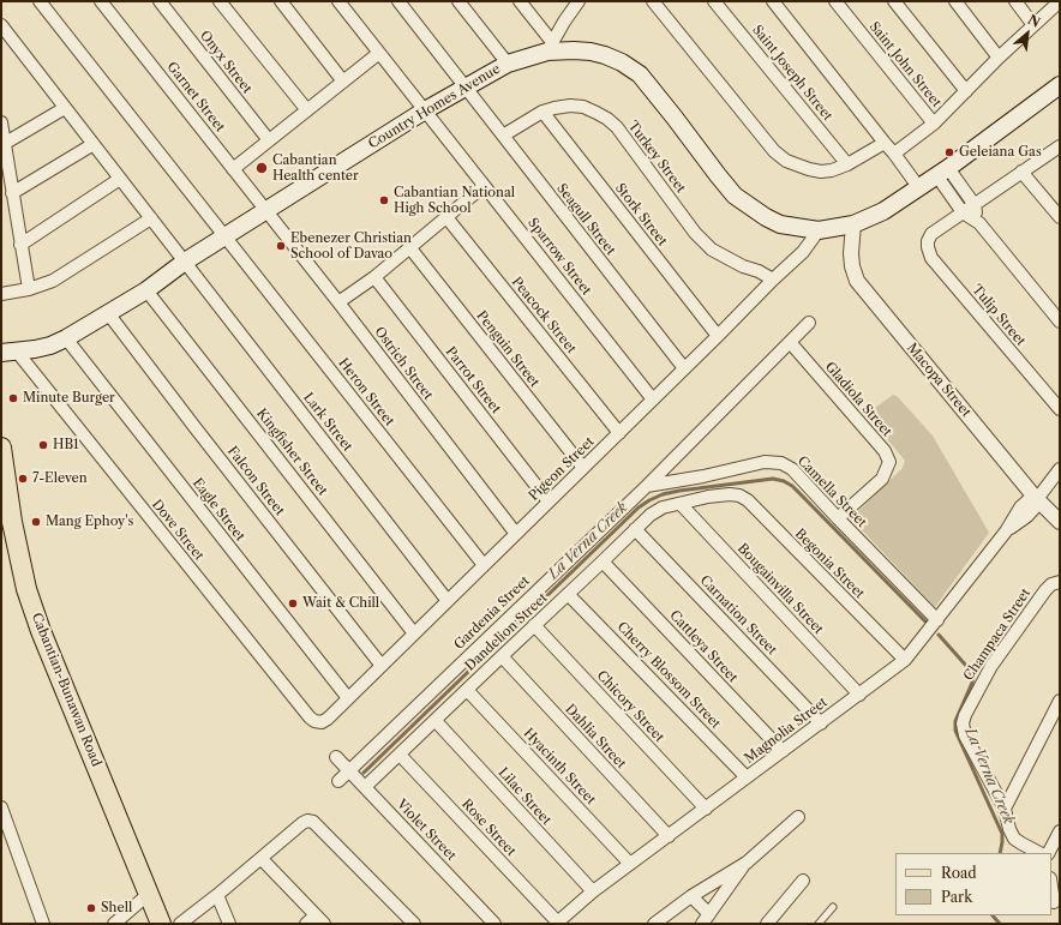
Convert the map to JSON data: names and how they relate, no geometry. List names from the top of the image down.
{
  "streets": {
    "main road": ["Country Homes Avenue", "Cabantian-Bunawan Road"],
    "street": [
      "Onyx Street",
      "Saint John Street",
      "Saint Joseph Street",
      "Garnet Street",
      "Turkey Street",
      "Stork Street",
      "Seagull Street",
      "Sparrow Street",
      "Peacock Street",
      "Tulip Street",
      "Penguin Street",
      "Ostrich Street",
      "Parrot Street",
      "Macopa Street",
      "Heron Street",
      "Gladiola Street",
      "Lark Street",
      "Kingfisher Street",
      "Pigeon Street",
      "Falcon Street",
      "Camella Street",
      "Eagle Street",
      "Dove Street",
      "Begonia Street",
      "Bougainvilla Street",
      "Gardenia Street",
      "Carnation Street",
      "Dandelion Street",
      "Champaca Street",
      "Cattleya Street",
      "Cherry Blossom Street",
      "Chicory Street",
      "Magnolia Street",
      "Dahlia Street",
      "Hyacinth Street",
      "Lilac Street",
      "Rose Street",
      "Violet Street"
    ]
  },
  "crossings": [
    ["Garnet Street", "Country Homes Avenue"],
    ["Garnet Street", "Ostrich Street"],
    ["Country Homes Avenue", "Seagull Street"],
    ["Country Homes Avenue", "Sparrow Street"],
    ["Country Homes Avenue", "Ostrich Street"],
    ["Country Homes Avenue", "Macopa Street"],
    ["Country Homes Avenue", "Heron Street"],
    ["Country Homes Avenue", "Lark Street"],
    ["Country Homes Avenue", "Kingfisher Street"],
    ["Country Homes Avenue", "Pigeon Street"],
    ["Country Homes Avenue", "Falcon Street"],
    ["Country Homes Avenue", "Eagle Street"],
    ["Country Homes Avenue", "Dove Street"],
    ["Turkey Street", "Stork Street"],
    ["Turkey Street", "Seagull Street"],
    ["Turkey Street", "Pigeon Street"],
    ["Stork Street", "Pigeon Street"],
    ["Seagull Street", "Pigeon Street"],
    ["Sparrow Street", "Pigeon Street"],
    ["Peacock Street", "Pigeon Street"],
    ["Penguin Street", "Pigeon Street"],
    ["Ostrich Street", "Pigeon Street"],
    ["Parrot Street", "Pigeon Street"],
    ["Macopa Street", "Magnolia Street"],
    ["Heron Street", "Pigeon Street"],
    ["Gladiola Street", "Camella Street"],
    ["Gladiola Street", "Gardenia Street"],
    ["Lark Street", "Pigeon Street"],
    ["Kingfisher Street", "Pigeon Street"],
    ["Pigeon Street", "Falcon Street"],
    ["Pigeon Street", "Eagle Street"],
    ["Pigeon Street", "Dove Street"],
    ["Camella Street", "Gardenia Street"],
    ["Camella Street", "Magnolia Street"],
    ["Begonia Street", "Dandelion Street"],
    ["Begonia Street", "Magnolia Street"],
    ["Bougainvilla Street", "Dandelion Street"],
    ["Bougainvilla Street", "Magnolia Street"],
    ["Gardenia Street", "Violet Street"],
    ["Carnation Street", "Dandelion Street"],
    ["Carnation Street", "Magnolia Street"],
    ["Dandelion Street", "Cattleya Street"],
    ["Dandelion Street", "Cherry Blossom Street"],
    ["Dandelion Street", "Chicory Street"],
    ["Dandelion Street", "Dahlia Street"],
    ["Dandelion Street", "Hyacinth Street"],
    ["Dandelion Street", "Lilac Street"],
    ["Dandelion Street", "Rose Street"],
    ["Dandelion Street", "Violet Street"],
    ["Cattleya Street", "Magnolia Street"],
    ["Cherry Blossom Street", "Magnolia Street"],
    ["Chicory Street", "Magnolia Street"],
    ["Magnolia Street", "Dahlia Street"],
    ["Magnolia Street", "Hyacinth Street"],
    ["Magnolia Street", "Lilac Street"],
    ["Magnolia Street", "Rose Street"]
  ],
  "water": ["La Verna Creek"],
  "places": [
    "Geleiana Gas",
    "Cabantian Health center",
    "Cabantian National High School",
    "Ebenezer Christian School of Davao",
    "Minute Burger",
    "HB1",
    "7-Eleven",
    "Mang Ephoy's",
    "Wait & Chill",
    "Shell"
  ],
  "legend": ["Road", "Park"],
  "north": "top right"
}
